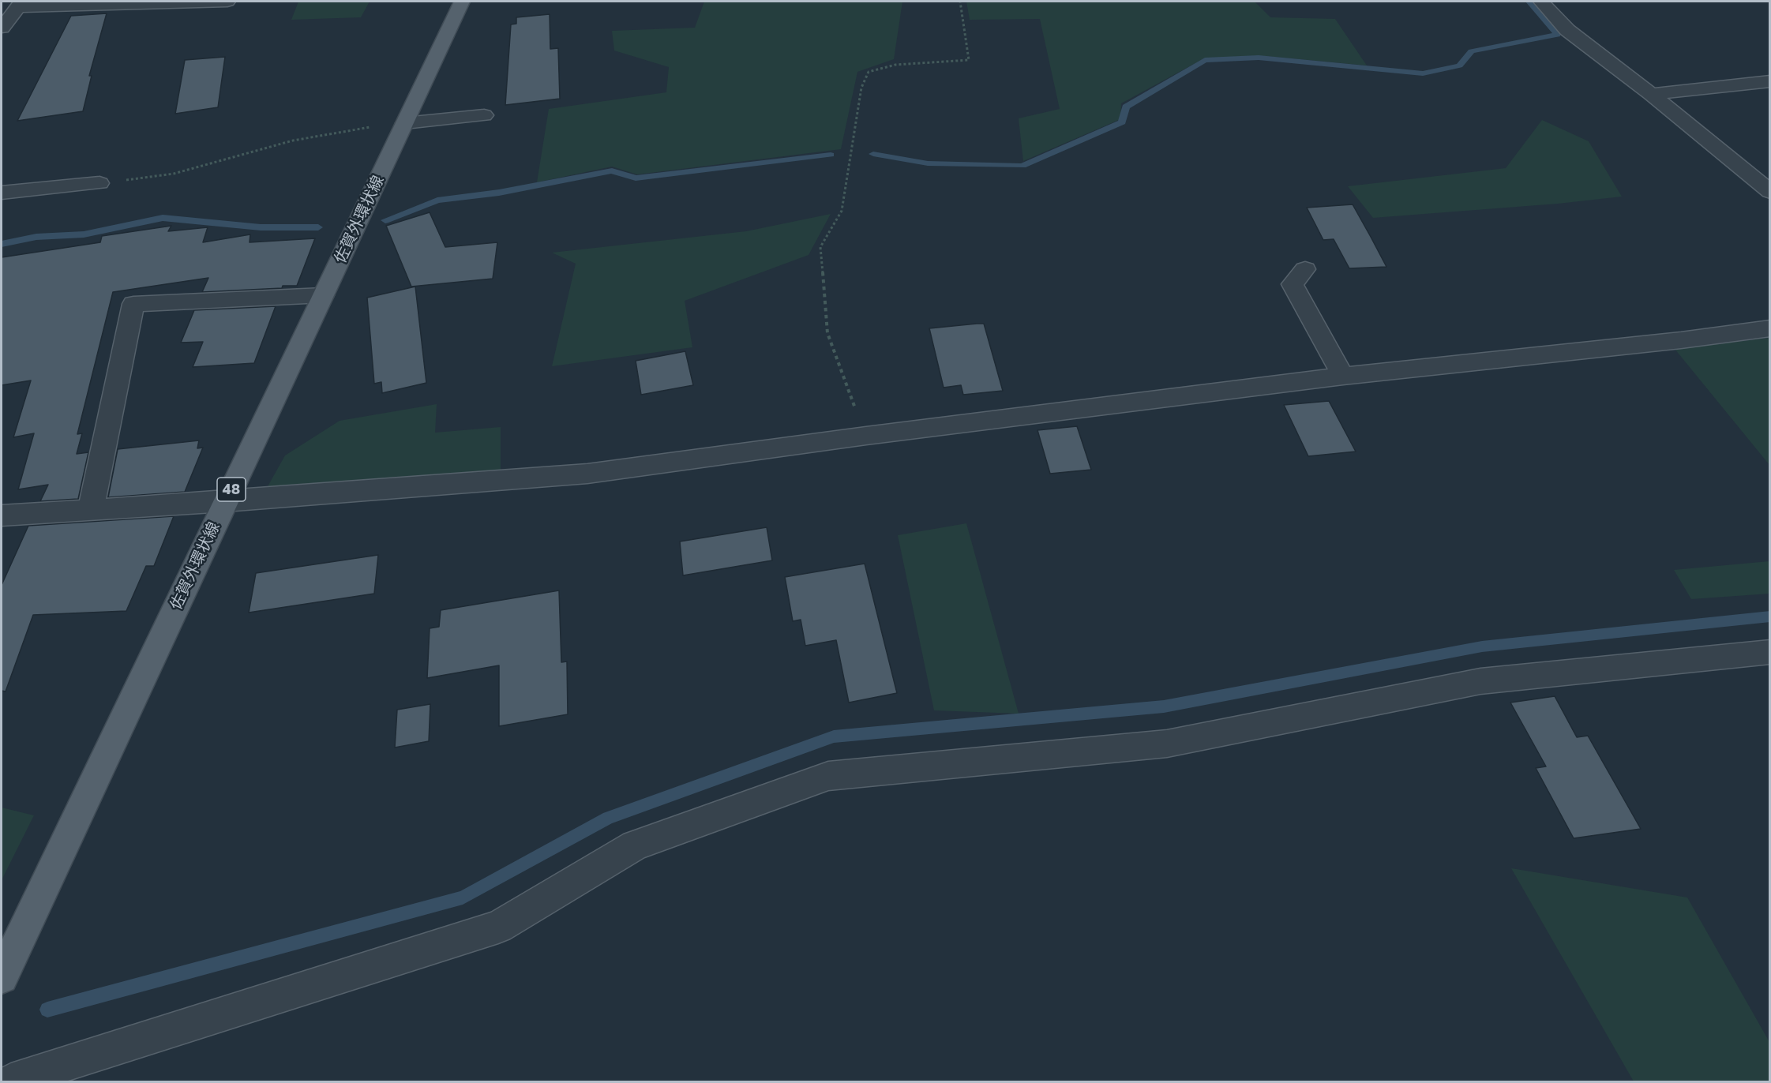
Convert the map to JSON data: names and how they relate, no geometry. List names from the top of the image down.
{
  "streets": {
    "main road": ["佐賀外環状線", "48"]
  }
}
